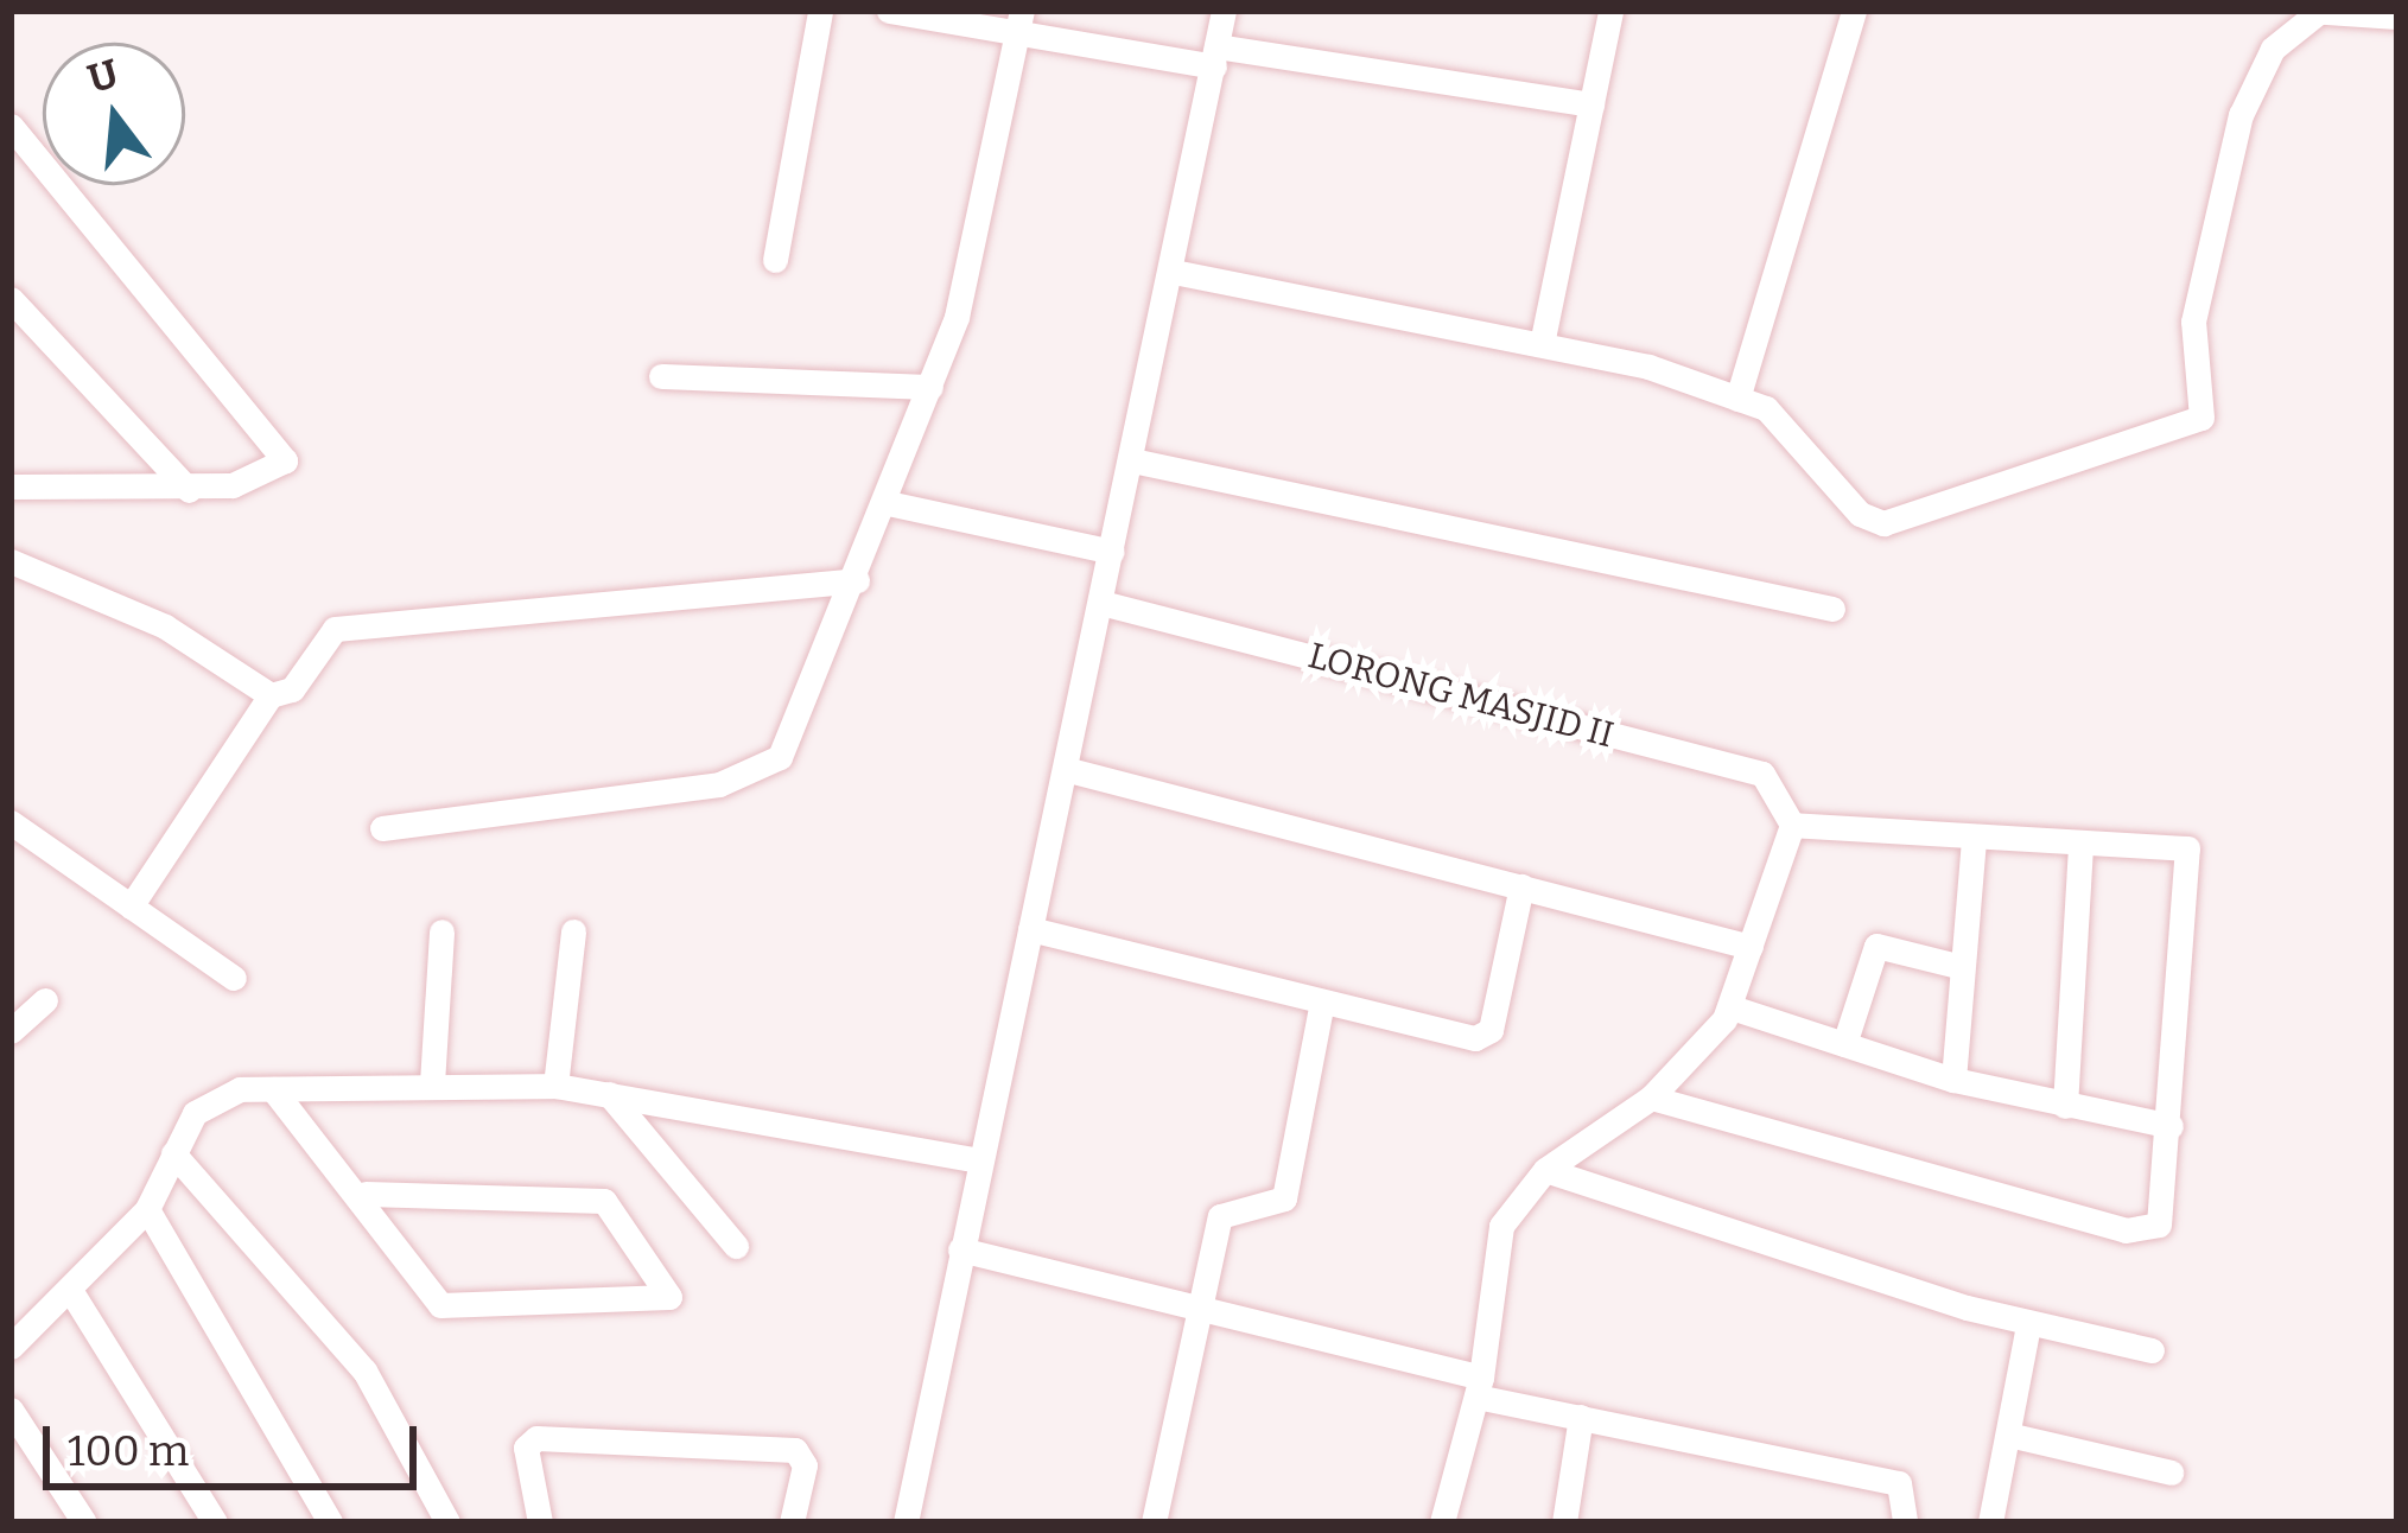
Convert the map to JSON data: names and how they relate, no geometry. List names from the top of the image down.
{
  "streets": {
    "street": ["LORONG MASJID II"]
  },
  "scale_bar": "100 m",
  "north": "top"
}
